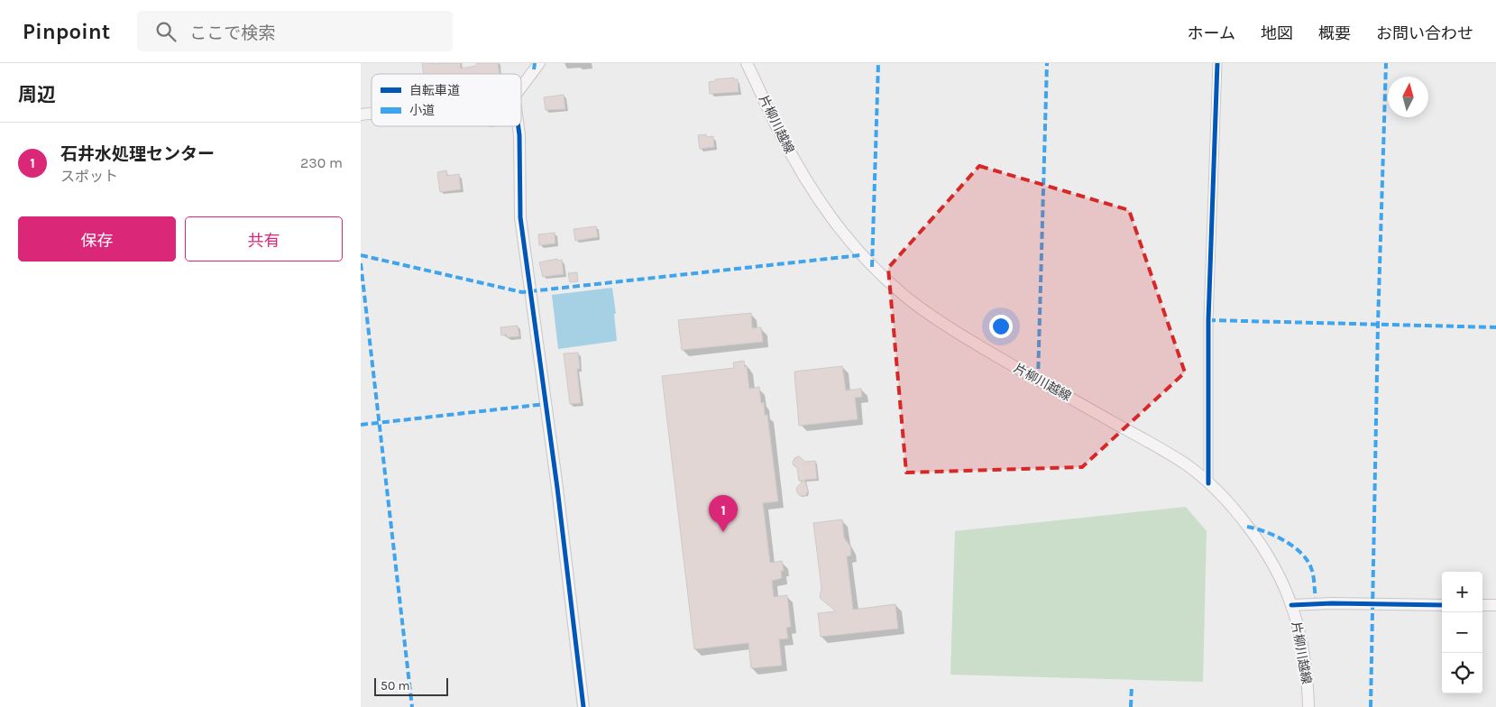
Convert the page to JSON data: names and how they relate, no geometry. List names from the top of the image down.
{
  "streets": {
    "street": ["片柳川越線"]
  },
  "legend": ["自転車道", "小道"],
  "scale_bar": "50 m",
  "north": "top",
  "page": {
    "header": "Pinpoint",
    "search": "ここで検索",
    "nav": [
      "ホーム",
      "地図",
      "概要",
      "お問い合わせ"
    ],
    "heading": "周辺",
    "list": [
      {
        "mark": "1",
        "name": "石井水処理センター",
        "note": "スポット",
        "value": "230 m"
      }
    ],
    "buttons": ["保存", "共有"],
    "pins": "1",
    "map_buttons": ["+", "−"],
    "scale": "50 m"
  }
}
